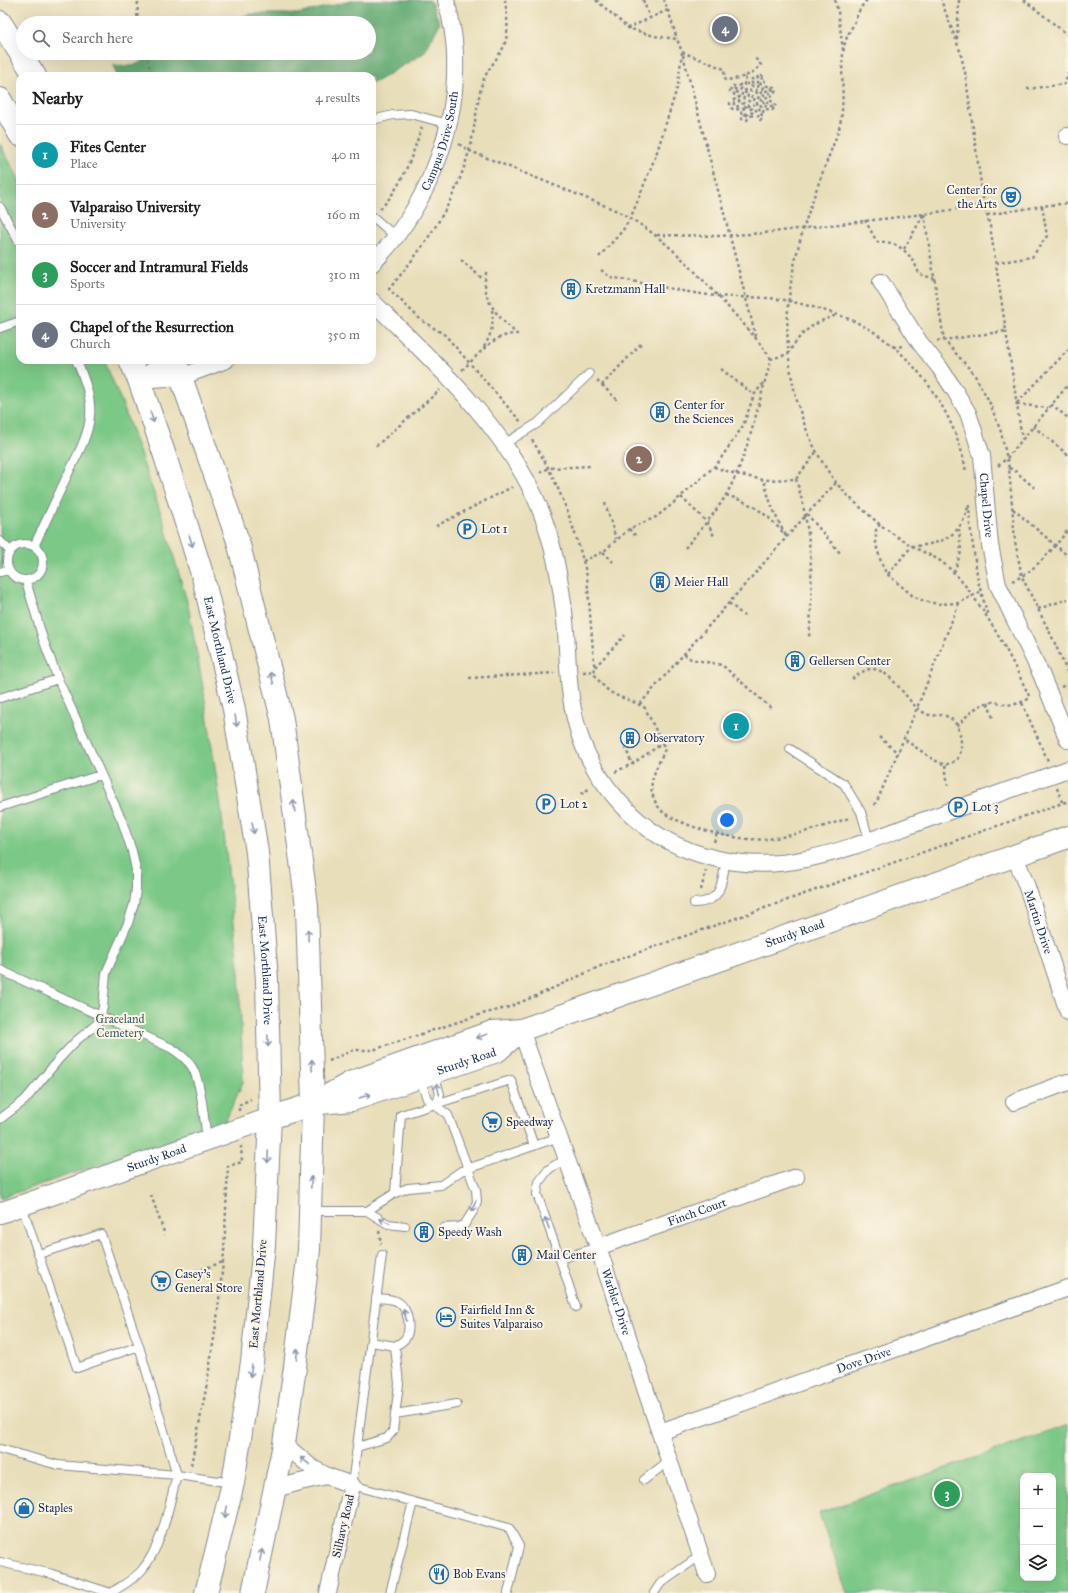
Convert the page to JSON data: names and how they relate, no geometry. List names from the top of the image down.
{
  "streets": {
    "main road": ["East Morthland Drive", "Sturdy Road"],
    "street": [
      "Campus Drive South",
      "Chapel Drive",
      "Martin Drive",
      "Finch Court",
      "Warbler Drive",
      "Dove Drive",
      "Silhavy Road"
    ]
  },
  "crossings": [
    ["East Morthland Drive", "Sturdy Road"],
    ["Martin Drive", "Sturdy Road"],
    ["Sturdy Road", "Warbler Drive"],
    ["Finch Court", "Warbler Drive"],
    ["Warbler Drive", "Dove Drive"]
  ],
  "parks": ["Graceland Cemetery"],
  "places": {
    "theatre": ["Center for the Arts"],
    "building": [
      "Kretzmann Hall",
      "Center for the Sciences",
      "Meier Hall",
      "Gellersen Center",
      "Observatory",
      "Speedy Wash",
      "Mail Center"
    ],
    "parking": ["Lot 1", "Lot 2", "Lot 3"],
    "supermarket": ["Speedway", "Casey's General Store"],
    "hotel": ["Fairfield Inn & Suites Valparaiso"],
    "shop": ["Staples"],
    "restaurant": ["Bob Evans"]
  },
  "page": {
    "pins": [
      "4",
      "2",
      "1",
      "3"
    ],
    "search": "Search here",
    "heading": ["Nearby", "4 results"],
    "list": [
      {
        "mark": "1",
        "name": "Fites Center",
        "note": "Place",
        "value": "40 m"
      },
      {
        "mark": "2",
        "name": "Valparaiso University",
        "note": "University",
        "value": "160 m"
      },
      {
        "mark": "3",
        "name": "Soccer and Intramural Fields",
        "note": "Sports",
        "value": "310 m"
      },
      {
        "mark": "4",
        "name": "Chapel of the Resurrection",
        "note": "Church",
        "value": "350 m"
      }
    ],
    "map_buttons": ["+", "−"]
  }
}
